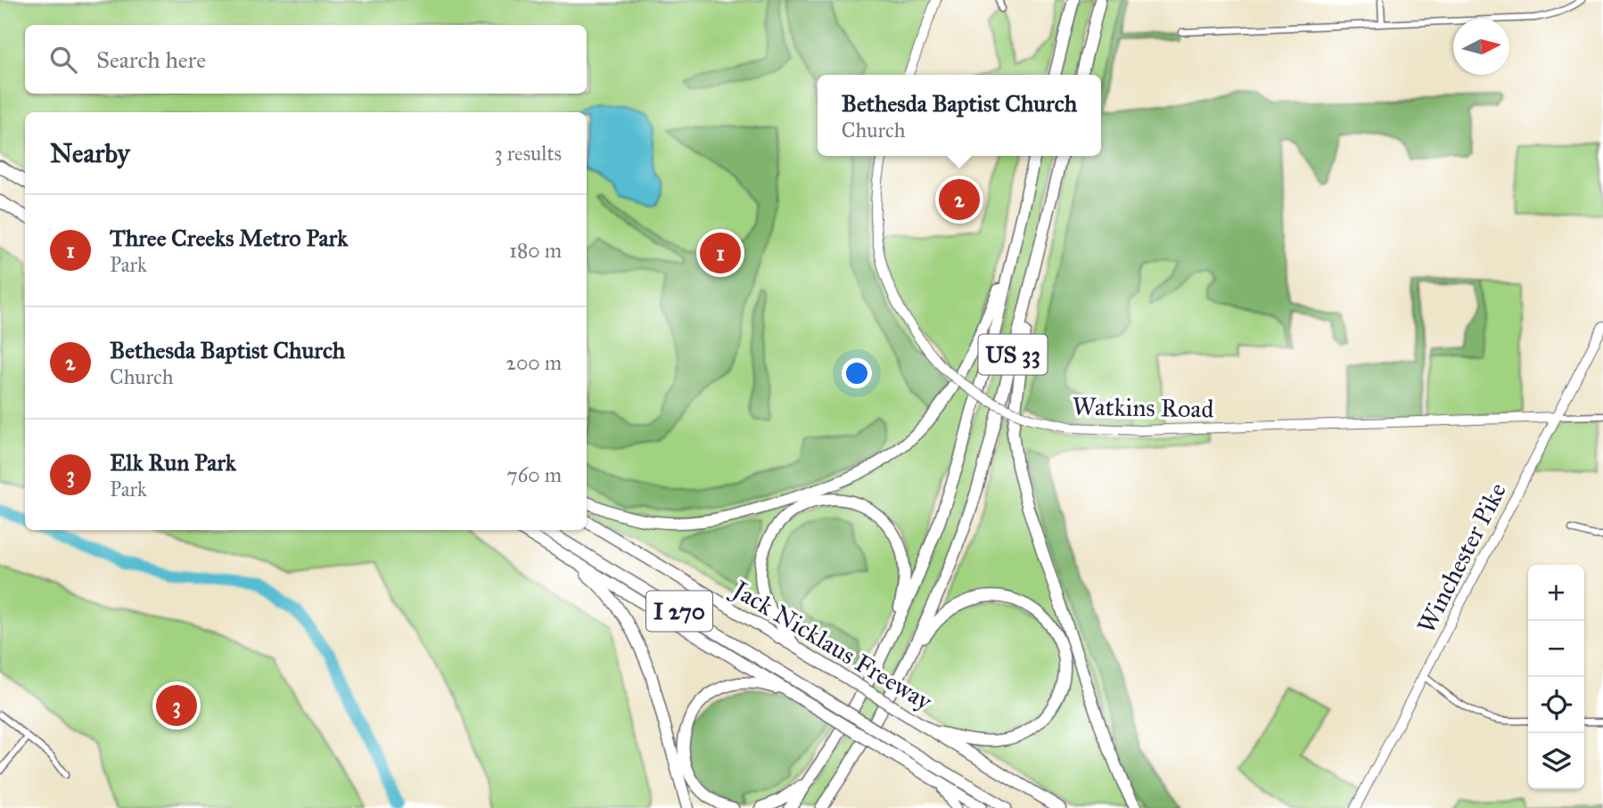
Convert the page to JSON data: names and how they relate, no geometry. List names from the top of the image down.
{
  "streets": {
    "highway": ["US 33", "I 270", "Jack Nicklaus Freeway"],
    "street": ["Watkins Road", "Winchester Pike"]
  },
  "crossings": [
    ["Watkins Road", "Winchester Pike"]
  ],
  "north": "right",
  "page": {
    "search": "Search here",
    "popup": ["Bethesda Baptist Church", "Church"],
    "heading": ["Nearby", "3 results"],
    "pins": ["2", "1", "3"],
    "list": [
      {
        "mark": "1",
        "name": "Three Creeks Metro Park",
        "note": "Park",
        "value": "180 m"
      },
      {
        "mark": "2",
        "name": "Bethesda Baptist Church",
        "note": "Church",
        "value": "200 m"
      },
      {
        "mark": "3",
        "name": "Elk Run Park",
        "note": "Park",
        "value": "760 m"
      }
    ],
    "map_buttons": ["+", "−"]
  }
}
